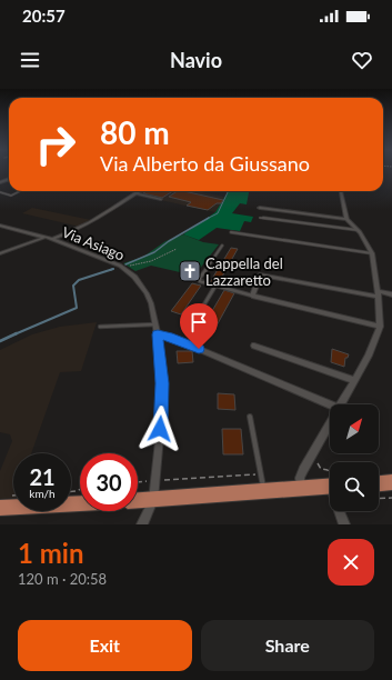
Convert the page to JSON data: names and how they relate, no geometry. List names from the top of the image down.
{
  "streets": {
    "street": ["Via Asiago"]
  },
  "places": {
    "church": ["Cappella del Lazzaretto"]
  },
  "north": "top right",
  "page": {
    "status": "20:57",
    "header": "Navio",
    "turn": ["80 m", "Via Alberto da Giussano"],
    "speed": "21 km/h",
    "limit": "30",
    "heading": ["1 min", "120 m · 20:58"],
    "buttons": ["Exit", "Share"]
  }
}
